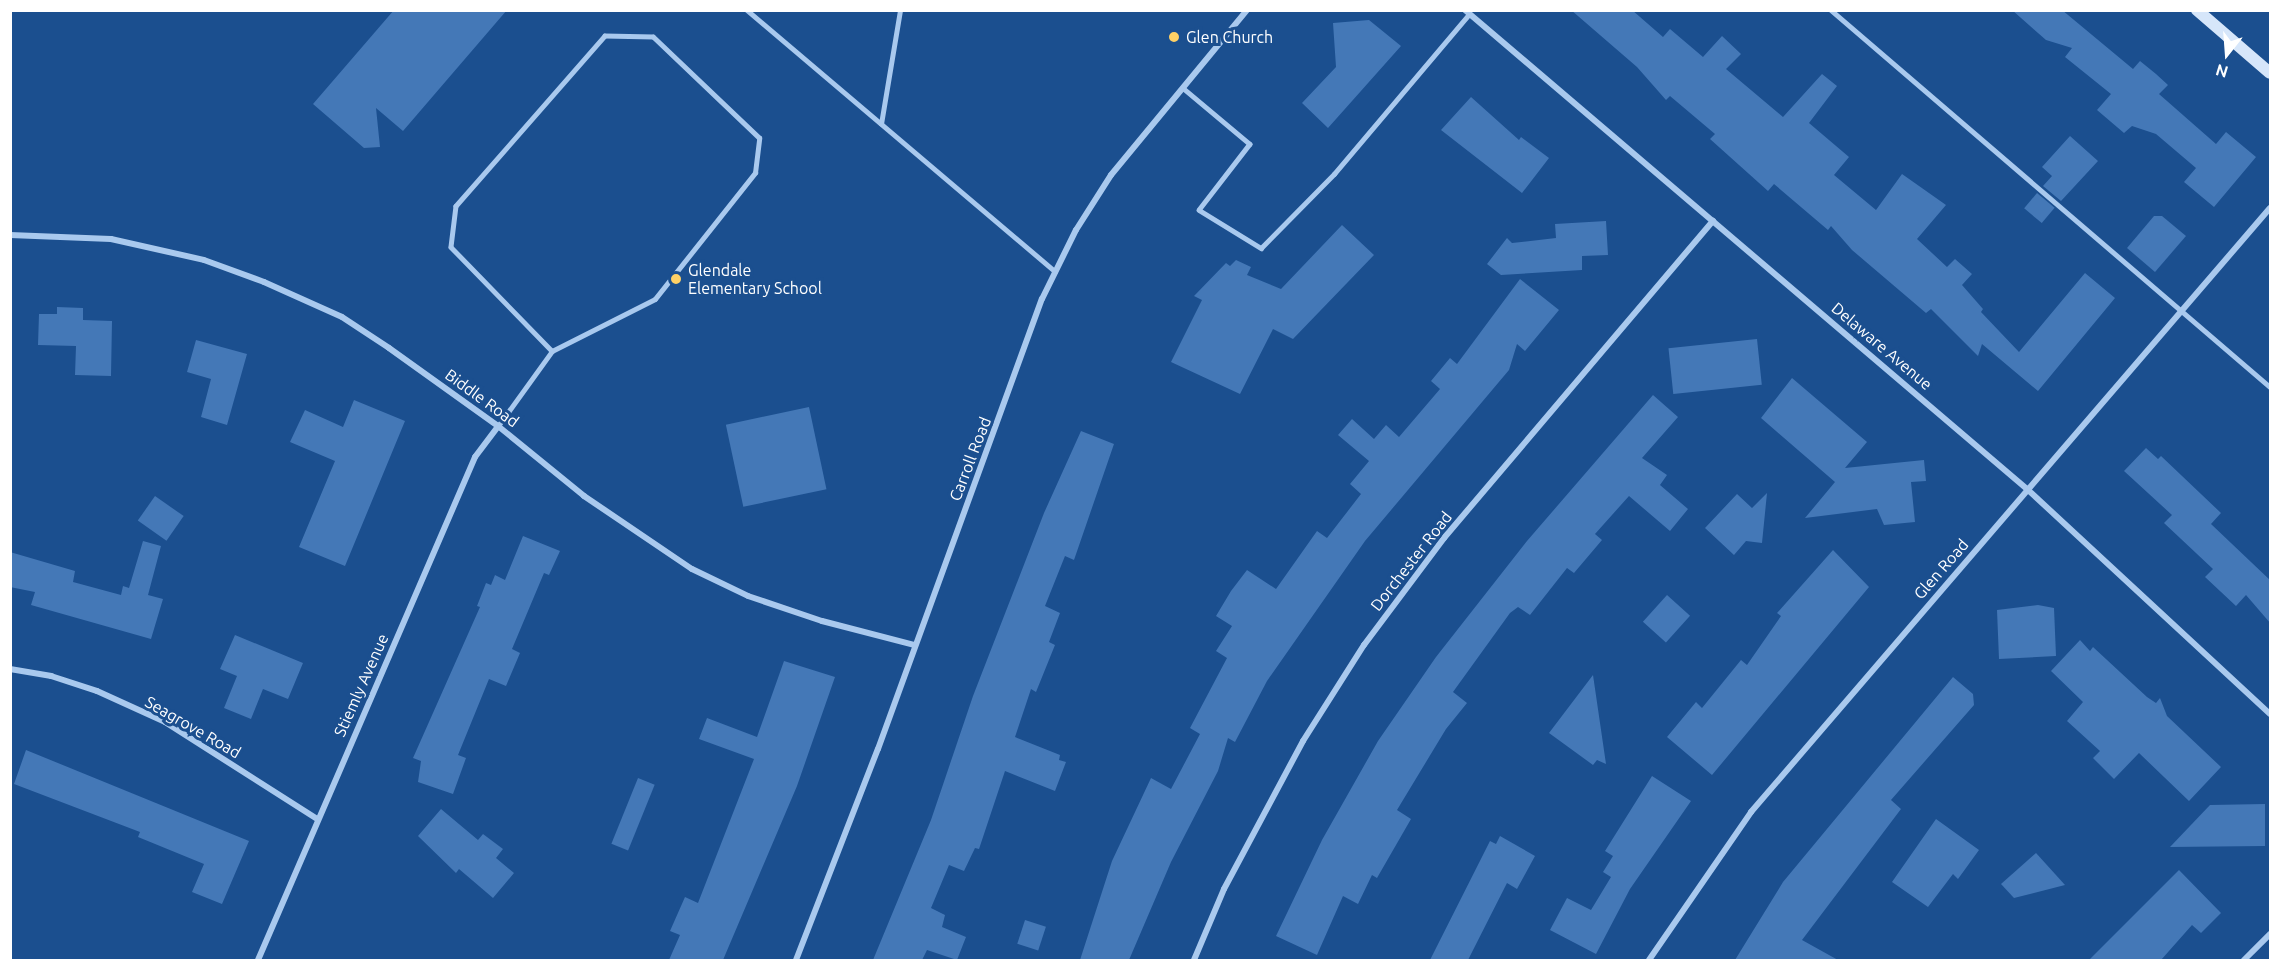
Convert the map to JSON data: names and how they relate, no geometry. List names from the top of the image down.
{
  "streets": {
    "street": [
      "Delaware Avenue",
      "Biddle Road",
      "Carroll Road",
      "Dorchester Road",
      "Glen Road",
      "Stiemly Avenue",
      "Seagrove Road"
    ]
  },
  "crossings": [
    ["Delaware Avenue", "Dorchester Road"],
    ["Delaware Avenue", "Glen Road"],
    ["Biddle Road", "Carroll Road"],
    ["Biddle Road", "Stiemly Avenue"],
    ["Stiemly Avenue", "Seagrove Road"]
  ],
  "places": ["Glen Church", "Glendale Elementary School"],
  "north": "bottom"
}
